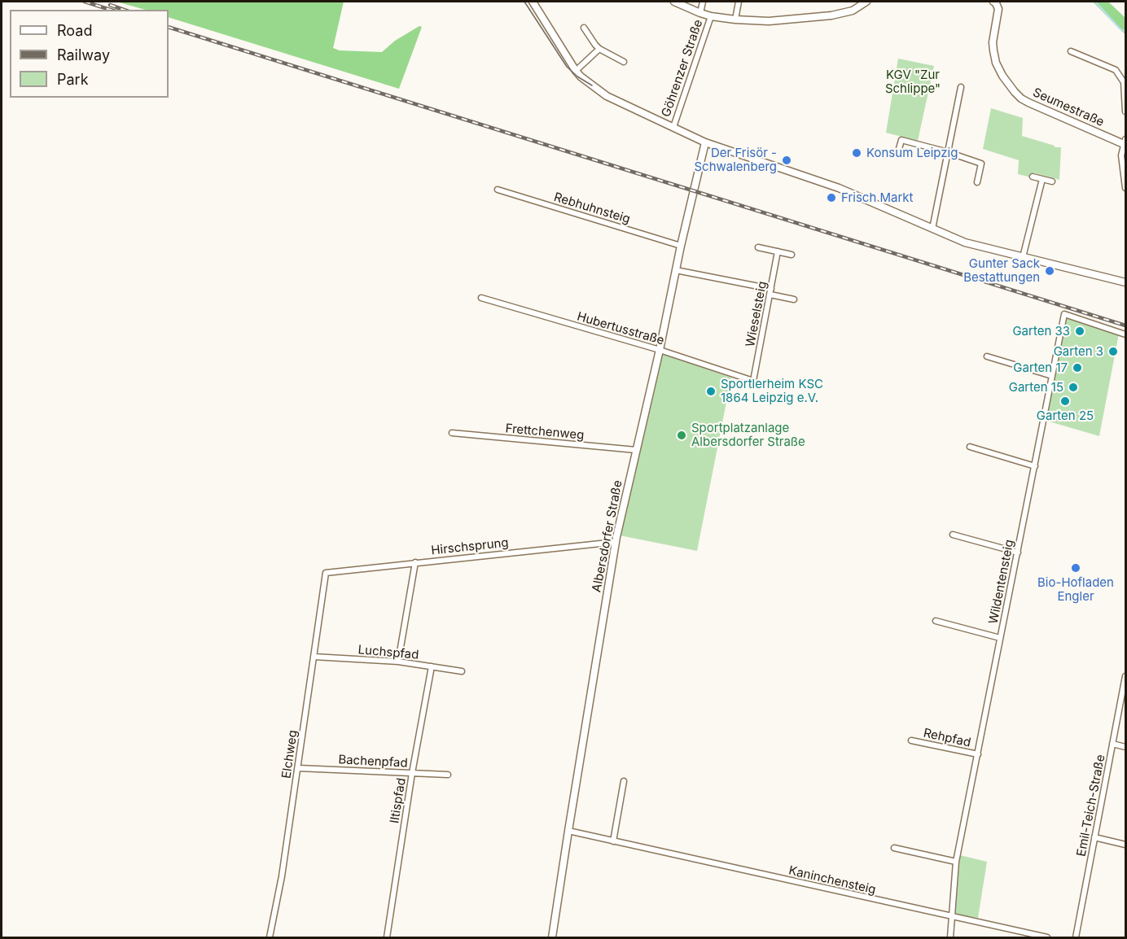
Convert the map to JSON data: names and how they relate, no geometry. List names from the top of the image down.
{
  "streets": {
    "street": [
      "Göhrenzer Straße",
      "Seumestraße",
      "Rebhuhnsteig",
      "Wieselsteig",
      "Hubertusstraße",
      "Frettchenweg",
      "Albersdorfer Straße",
      "Hirschsprung",
      "Wildentensteig",
      "Luchspfad",
      "Rehpfad",
      "Elchweg",
      "Bachenpfad",
      "Iltispfad",
      "Emil-Teich-Straße",
      "Kaninchensteig"
    ]
  },
  "crossings": [
    ["Rebhuhnsteig", "Albersdorfer Straße"],
    ["Wieselsteig", "Hubertusstraße"],
    ["Hubertusstraße", "Albersdorfer Straße"],
    ["Frettchenweg", "Albersdorfer Straße"],
    ["Albersdorfer Straße", "Hirschsprung"],
    ["Albersdorfer Straße", "Kaninchensteig"],
    ["Hirschsprung", "Elchweg"],
    ["Wildentensteig", "Rehpfad"],
    ["Wildentensteig", "Kaninchensteig"],
    ["Luchspfad", "Elchweg"],
    ["Luchspfad", "Iltispfad"],
    ["Elchweg", "Bachenpfad"],
    ["Bachenpfad", "Iltispfad"]
  ],
  "parks": ["KGV \"Zur Schlippe\""],
  "places": [
    "Konsum Leipzig",
    "Der Frisör - Schwalenberg",
    "Frisch Markt",
    "Gunter Sack Bestattungen",
    "Garten 33",
    "Garten 3",
    "Garten 17",
    "Garten 15",
    "Sportlerheim KSC 1864 Leipzig e.V.",
    "Garten 25",
    "Sportplatzanlage Albersdorfer Straße",
    "Bio-Hofladen Engler"
  ],
  "legend": ["Road", "Railway", "Park"]
}
